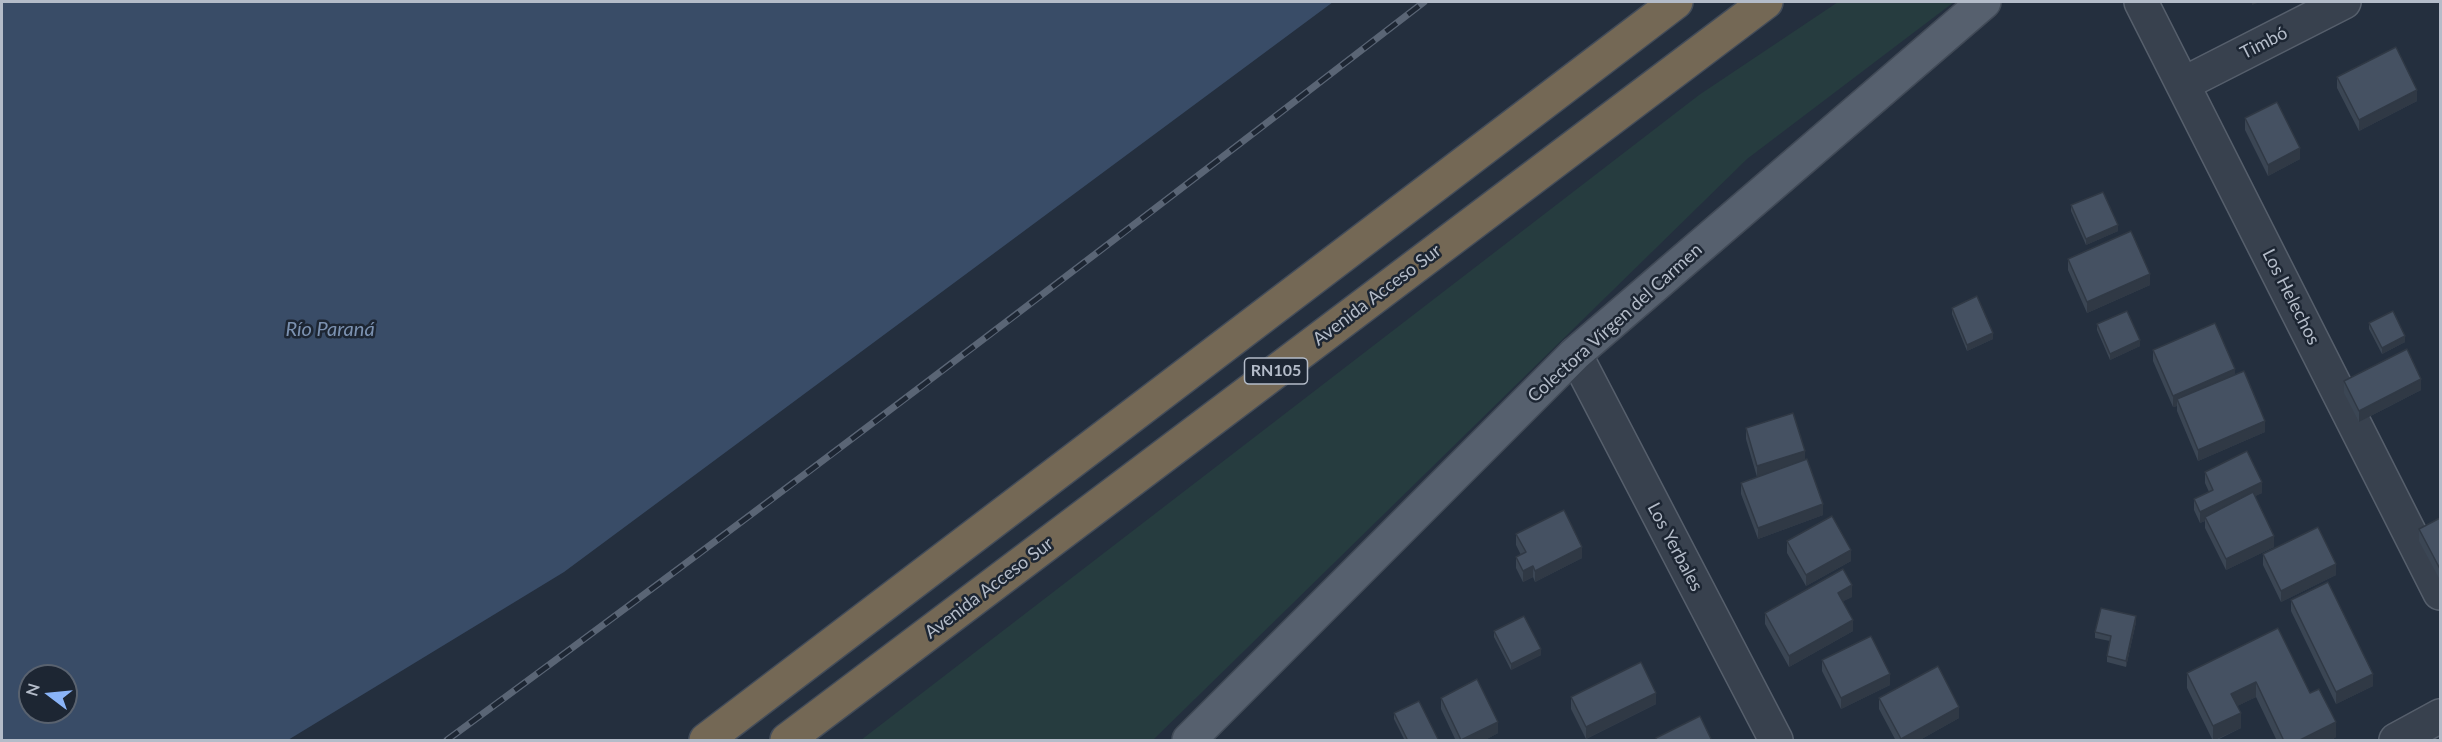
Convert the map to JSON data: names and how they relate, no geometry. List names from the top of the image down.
{
  "streets": {
    "highway": ["Avenida Acceso Sur", "RN105"],
    "main road": ["Colectora Vírgen del Carmen"],
    "street": ["Timbó", "Los Helechos", "Los Yerbales"]
  },
  "crossings": [
    ["Timbó", "Los Helechos"],
    ["Colectora Vírgen del Carmen", "Los Yerbales"]
  ],
  "water": ["Río Paraná"],
  "north": "left"
}
